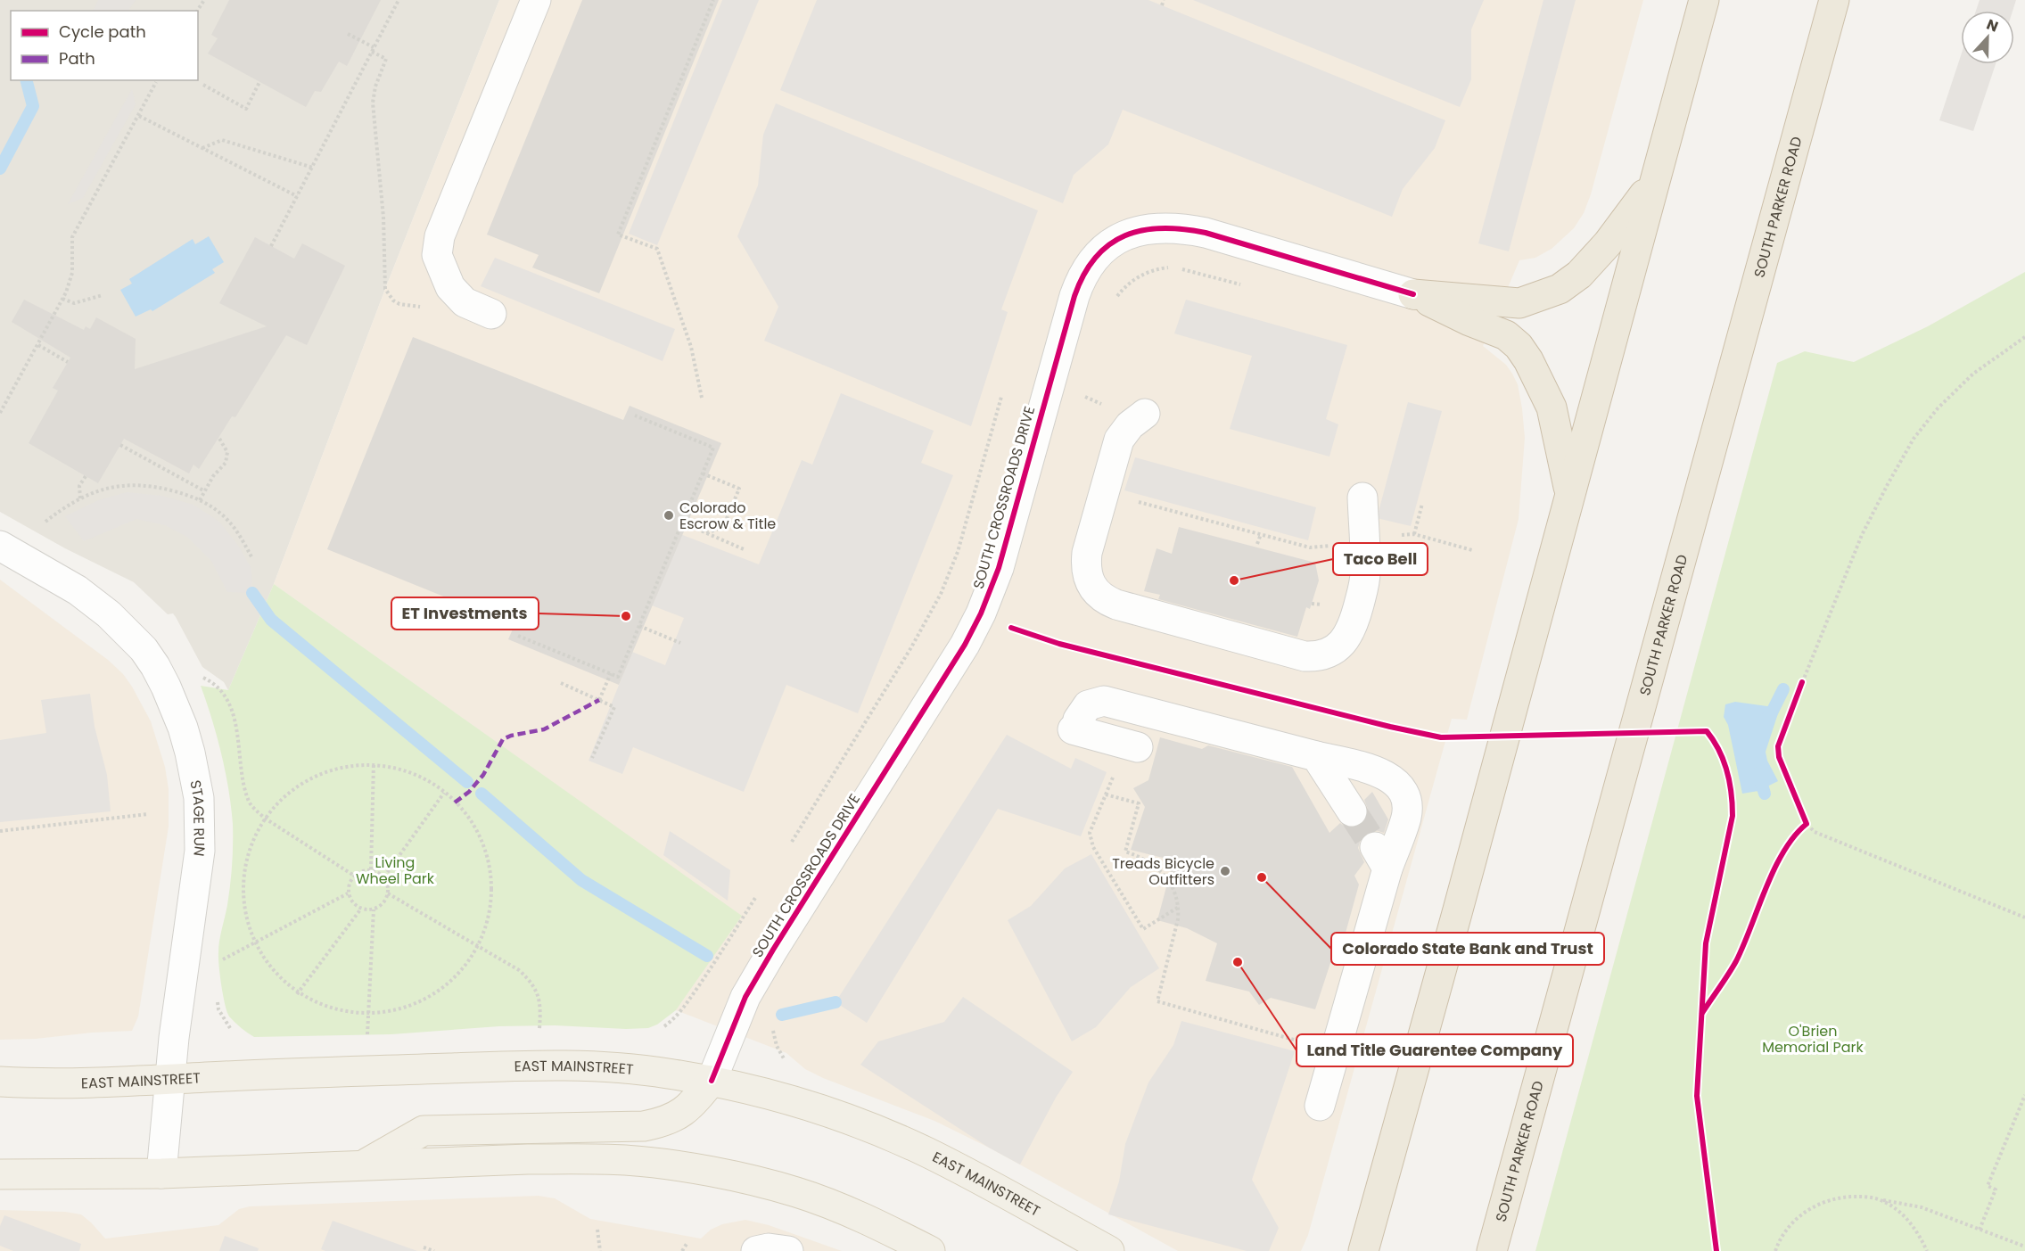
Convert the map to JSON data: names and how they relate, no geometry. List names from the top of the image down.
{
  "streets": {
    "highway": ["SOUTH PARKER ROAD"],
    "main road": ["EAST MAINSTREET"],
    "street": ["SOUTH CROSSROADS DRIVE", "STAGE RUN"]
  },
  "crossings": [
    ["SOUTH CROSSROADS DRIVE", "EAST MAINSTREET"],
    ["STAGE RUN", "EAST MAINSTREET"]
  ],
  "parks": ["Living Wheel Park", "O'Brien Memorial Park"],
  "places": [
    "Colorado Escrow & Title",
    "Taco Bell",
    "ET Investments",
    "Treads Bicycle Outfitters",
    "Colorado State Bank and Trust",
    "Land Title Guarentee Company"
  ],
  "legend": ["Cycle path", "Path"],
  "north": "top"
}
